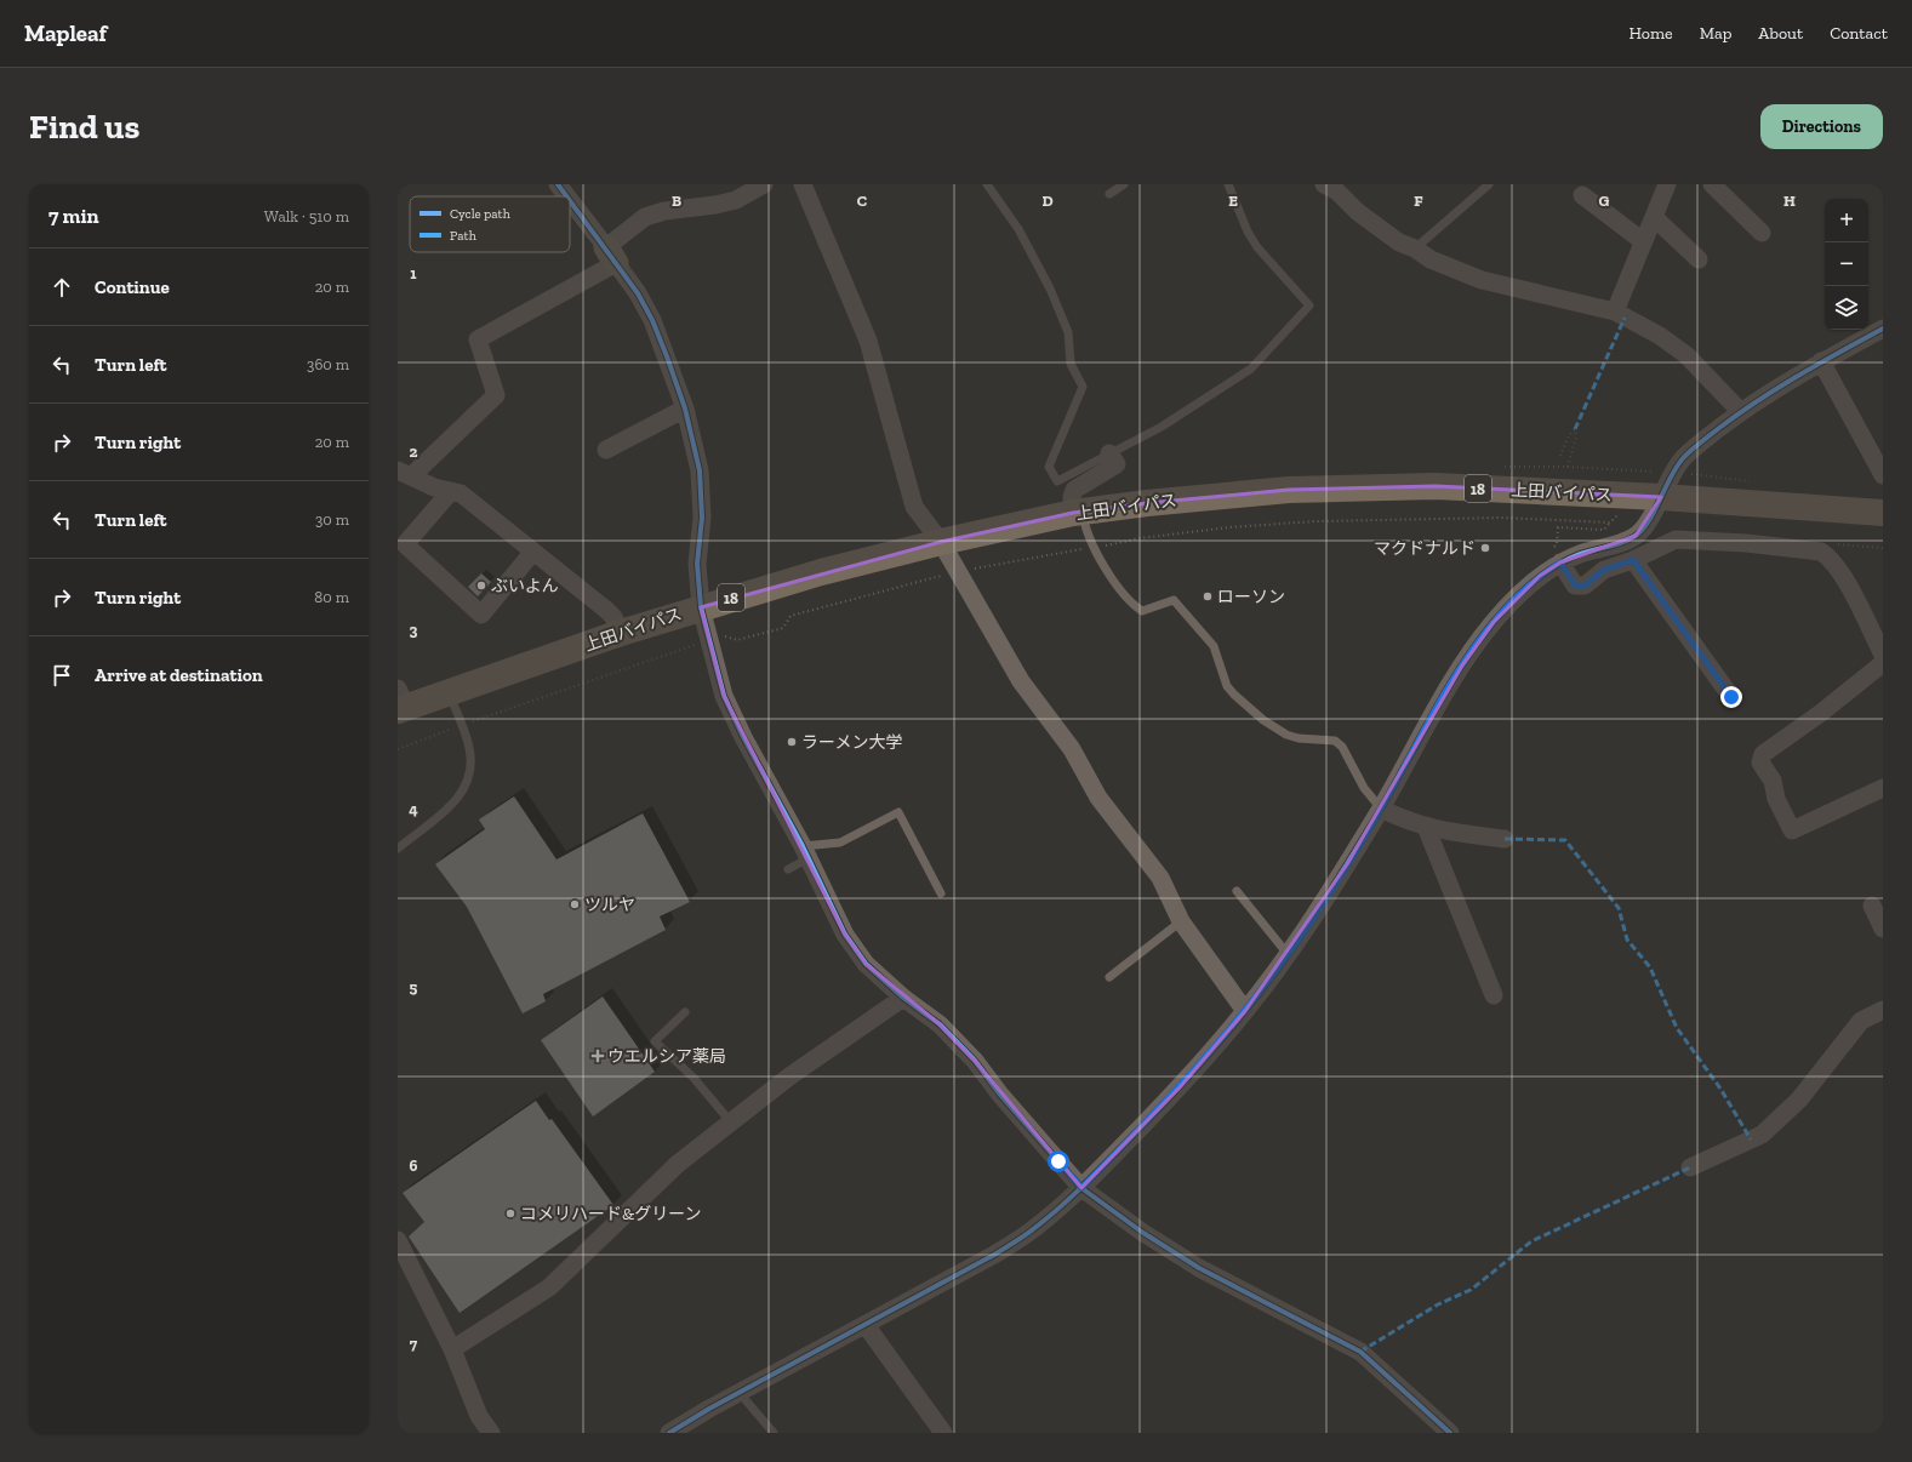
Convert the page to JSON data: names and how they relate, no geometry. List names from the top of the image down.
{
  "streets": {
    "highway": ["18", "上田バイパス"]
  },
  "places": {
    "other": [
      "マクドナルド",
      "ぶいよん",
      "ローソン",
      "ラーメン大学",
      "ツルヤ",
      "コメリハード&グリーン"
    ],
    "health": ["ウエルシア薬局"]
  },
  "legend": ["Cycle path", "Path"],
  "page": {
    "header": "Mapleaf",
    "nav": [
      "Home",
      "Map",
      "About",
      "Contact"
    ],
    "buttons": "Directions",
    "title": "Find us",
    "heading": ["7 min", "Walk · 510 m"],
    "map_buttons": ["+", "−"],
    "list": [
      ["Continue", "20 m"],
      ["Turn left", "360 m"],
      ["Turn right", "20 m"],
      ["Turn left", "30 m"],
      ["Turn right", "80 m"],
      "Arrive at destination"
    ]
  },
  "grid": {
    "columns": [
      "B",
      "C",
      "D",
      "E",
      "F",
      "G",
      "H"
    ],
    "rows": [
      "1",
      "2",
      "3",
      "4",
      "5",
      "6",
      "7"
    ]
  }
}
